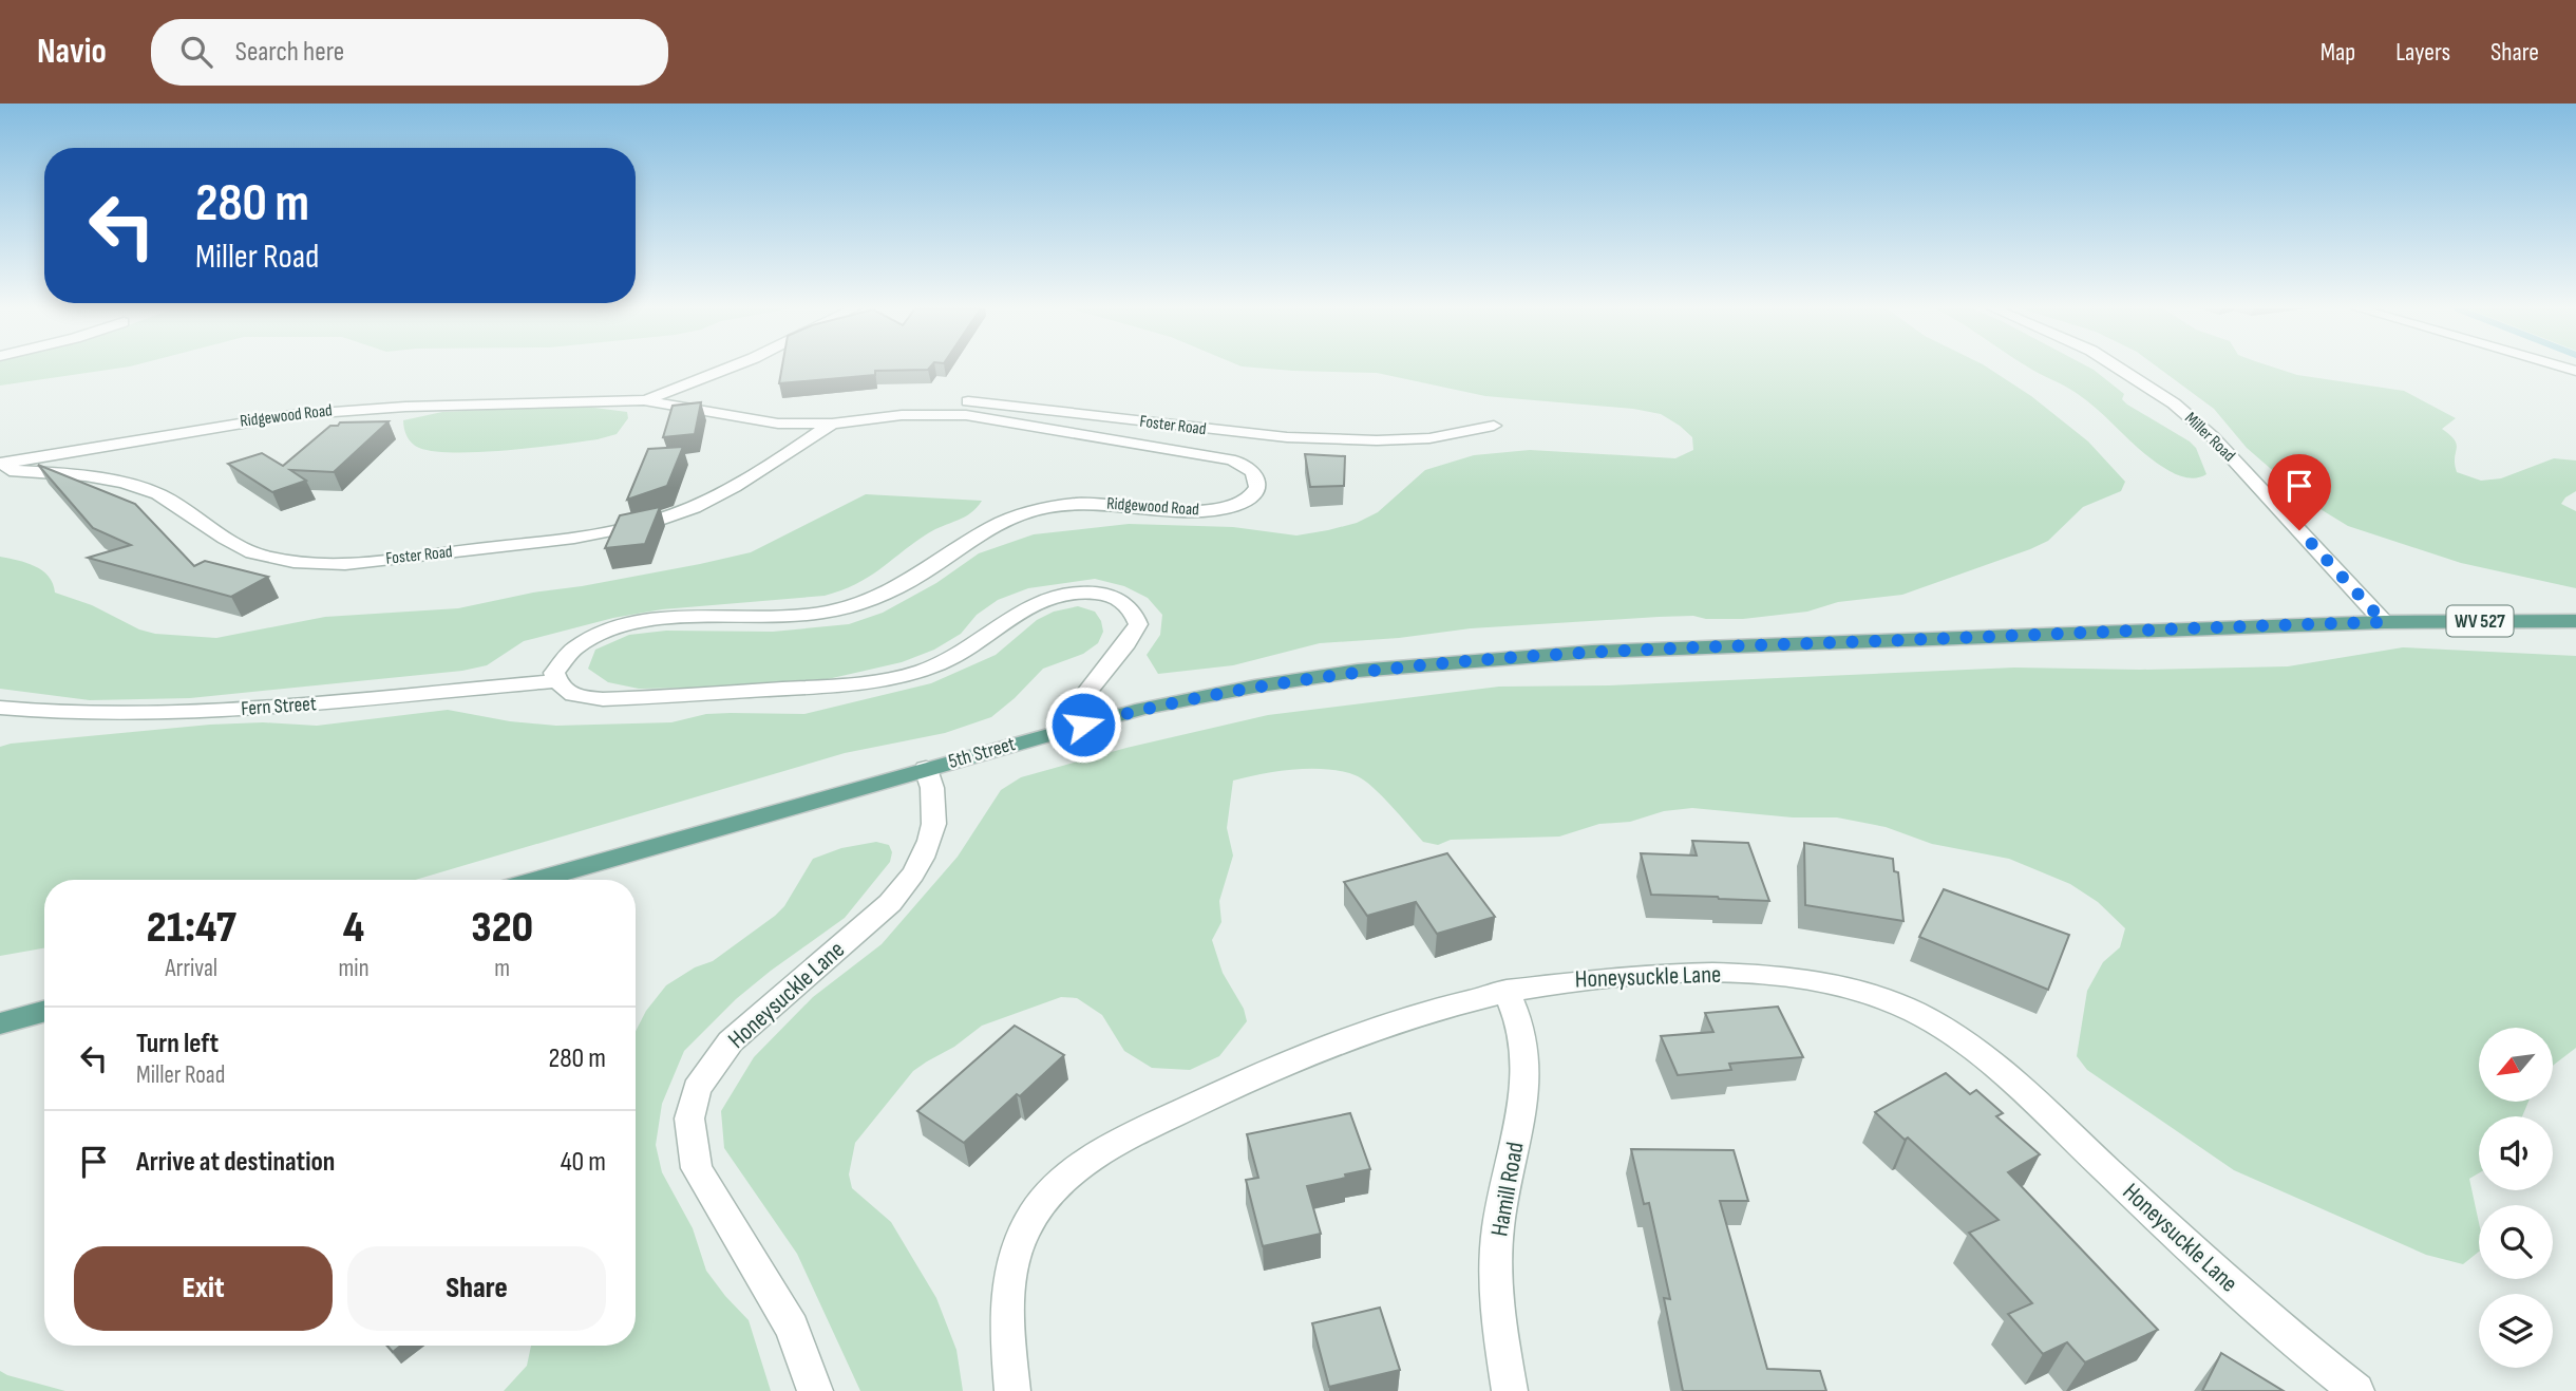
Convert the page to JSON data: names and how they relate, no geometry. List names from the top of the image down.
{
  "streets": {
    "main road": ["WV 527", "5th Street"],
    "street": [
      "Ridgewood Road",
      "Foster Road",
      "Miller Road",
      "Fern Street",
      "Honeysuckle Lane",
      "Hamill Road"
    ]
  },
  "crossings": [
    ["Ridgewood Road", "Foster Road"],
    ["Ridgewood Road", "Fern Street"],
    ["Miller Road", "5th Street"],
    ["5th Street", "Honeysuckle Lane"],
    ["Honeysuckle Lane", "Hamill Road"]
  ],
  "north": "bottom left",
  "page": {
    "header": "Navio",
    "search": "Search here",
    "nav": ["Map", "Layers", "Share"],
    "turn": ["280 m", "Miller Road"],
    "eta": [
      "21:47",
      "Arrival",
      "4",
      "min",
      "320",
      "m"
    ],
    "list": [
      {
        "name": "Turn left",
        "note": "Miller Road",
        "value": "280 m"
      },
      {
        "name": "Arrive at destination",
        "value": "40 m"
      }
    ],
    "buttons": ["Exit", "Share"]
  }
}
